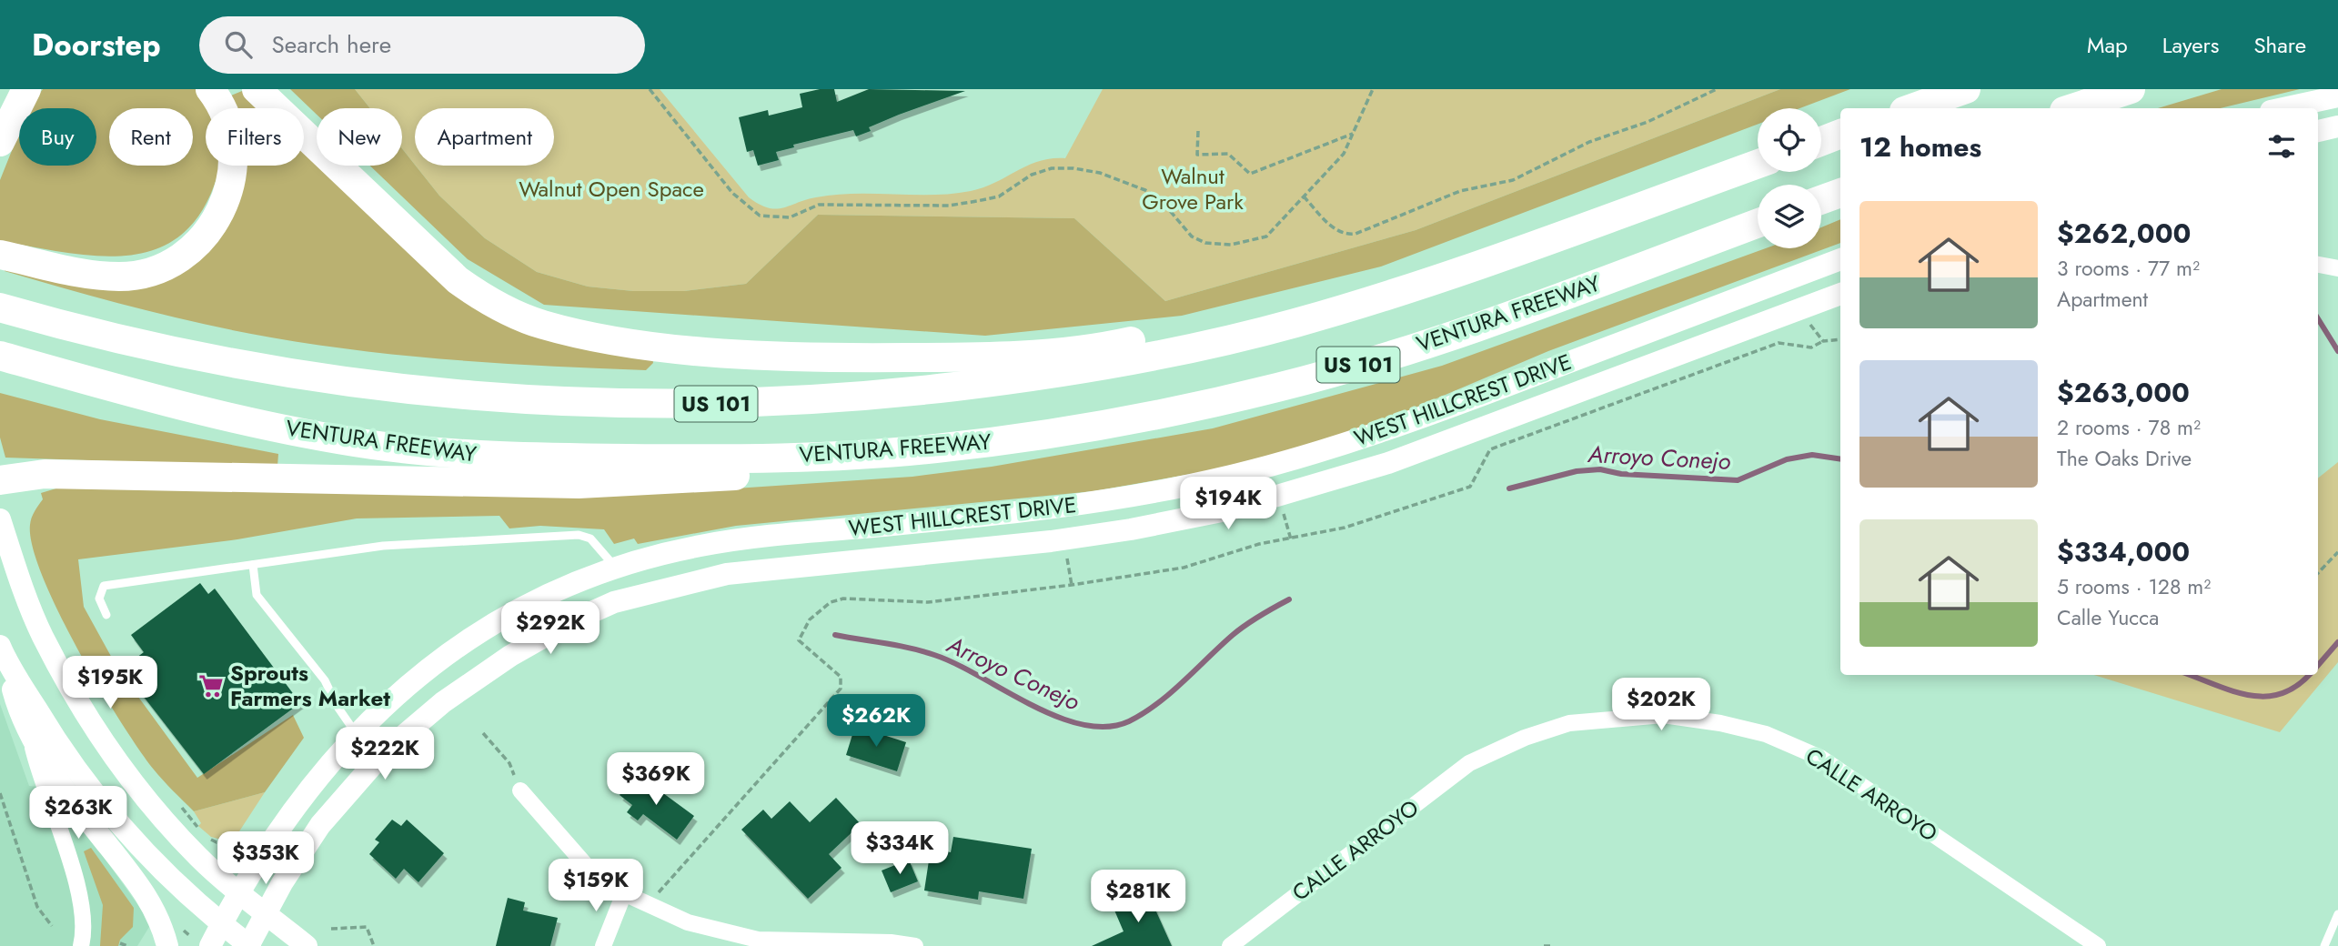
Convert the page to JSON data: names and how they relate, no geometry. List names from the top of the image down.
{
  "streets": {
    "highway": ["VENTURA FREEWAY", "US 101"],
    "main road": ["WEST HILLCREST DRIVE"],
    "street": ["CALLE ARROYO"]
  },
  "water": ["Arroyo Conejo"],
  "parks": ["Walnut Grove Park", "Walnut Open Space"],
  "places": {
    "supermarket": ["Sprouts Farmers Market"]
  },
  "page": {
    "header": "Doorstep",
    "search": "Search here",
    "nav": ["Map", "Layers", "Share"],
    "chip": [
      "Buy",
      "Rent",
      "Filters",
      "New",
      "Apartment"
    ],
    "heading": "12 homes",
    "list": [
      {
        "name": "$262,000",
        "note": "3 rooms · 77 m² · Apartment"
      },
      {
        "name": "$263,000",
        "note": "2 rooms · 78 m² · The Oaks Drive"
      },
      {
        "name": "$334,000",
        "note": "5 rooms · 128 m² · Calle Yucca"
      }
    ],
    "price": [
      "$194K",
      "$292K",
      "$195K",
      "$202K",
      "$262K",
      "$222K",
      "$369K",
      "$263K",
      "$334K",
      "$353K",
      "$159K",
      "$281K"
    ]
  }
}
